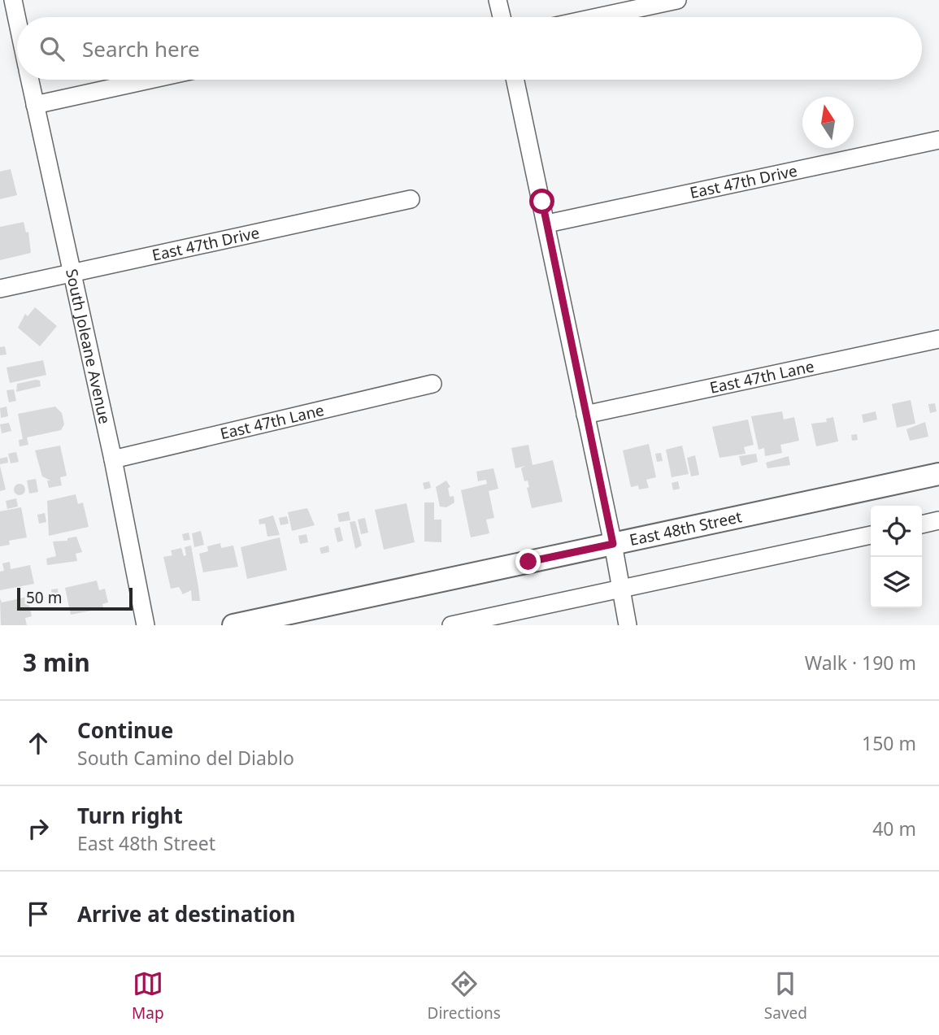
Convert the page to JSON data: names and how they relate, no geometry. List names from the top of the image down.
{
  "streets": {
    "street": [
      "East 47th Drive",
      "South Joleane Avenue",
      "East 47th Lane",
      "East 48th Street"
    ]
  },
  "crossings": [
    ["East 47th Drive", "South Joleane Avenue"],
    ["South Joleane Avenue", "East 47th Lane"]
  ],
  "scale_bar": "50 m",
  "north": "top",
  "page": {
    "search": "Search here",
    "scale": "50 m",
    "heading": ["3 min", "Walk · 190 m"],
    "list": [
      ["Continue", "South Camino del Diablo", "150 m"],
      ["Turn right", "East 48th Street", "40 m"],
      "Arrive at destination"
    ],
    "nav": ["Map", "Directions", "Saved"]
  }
}
